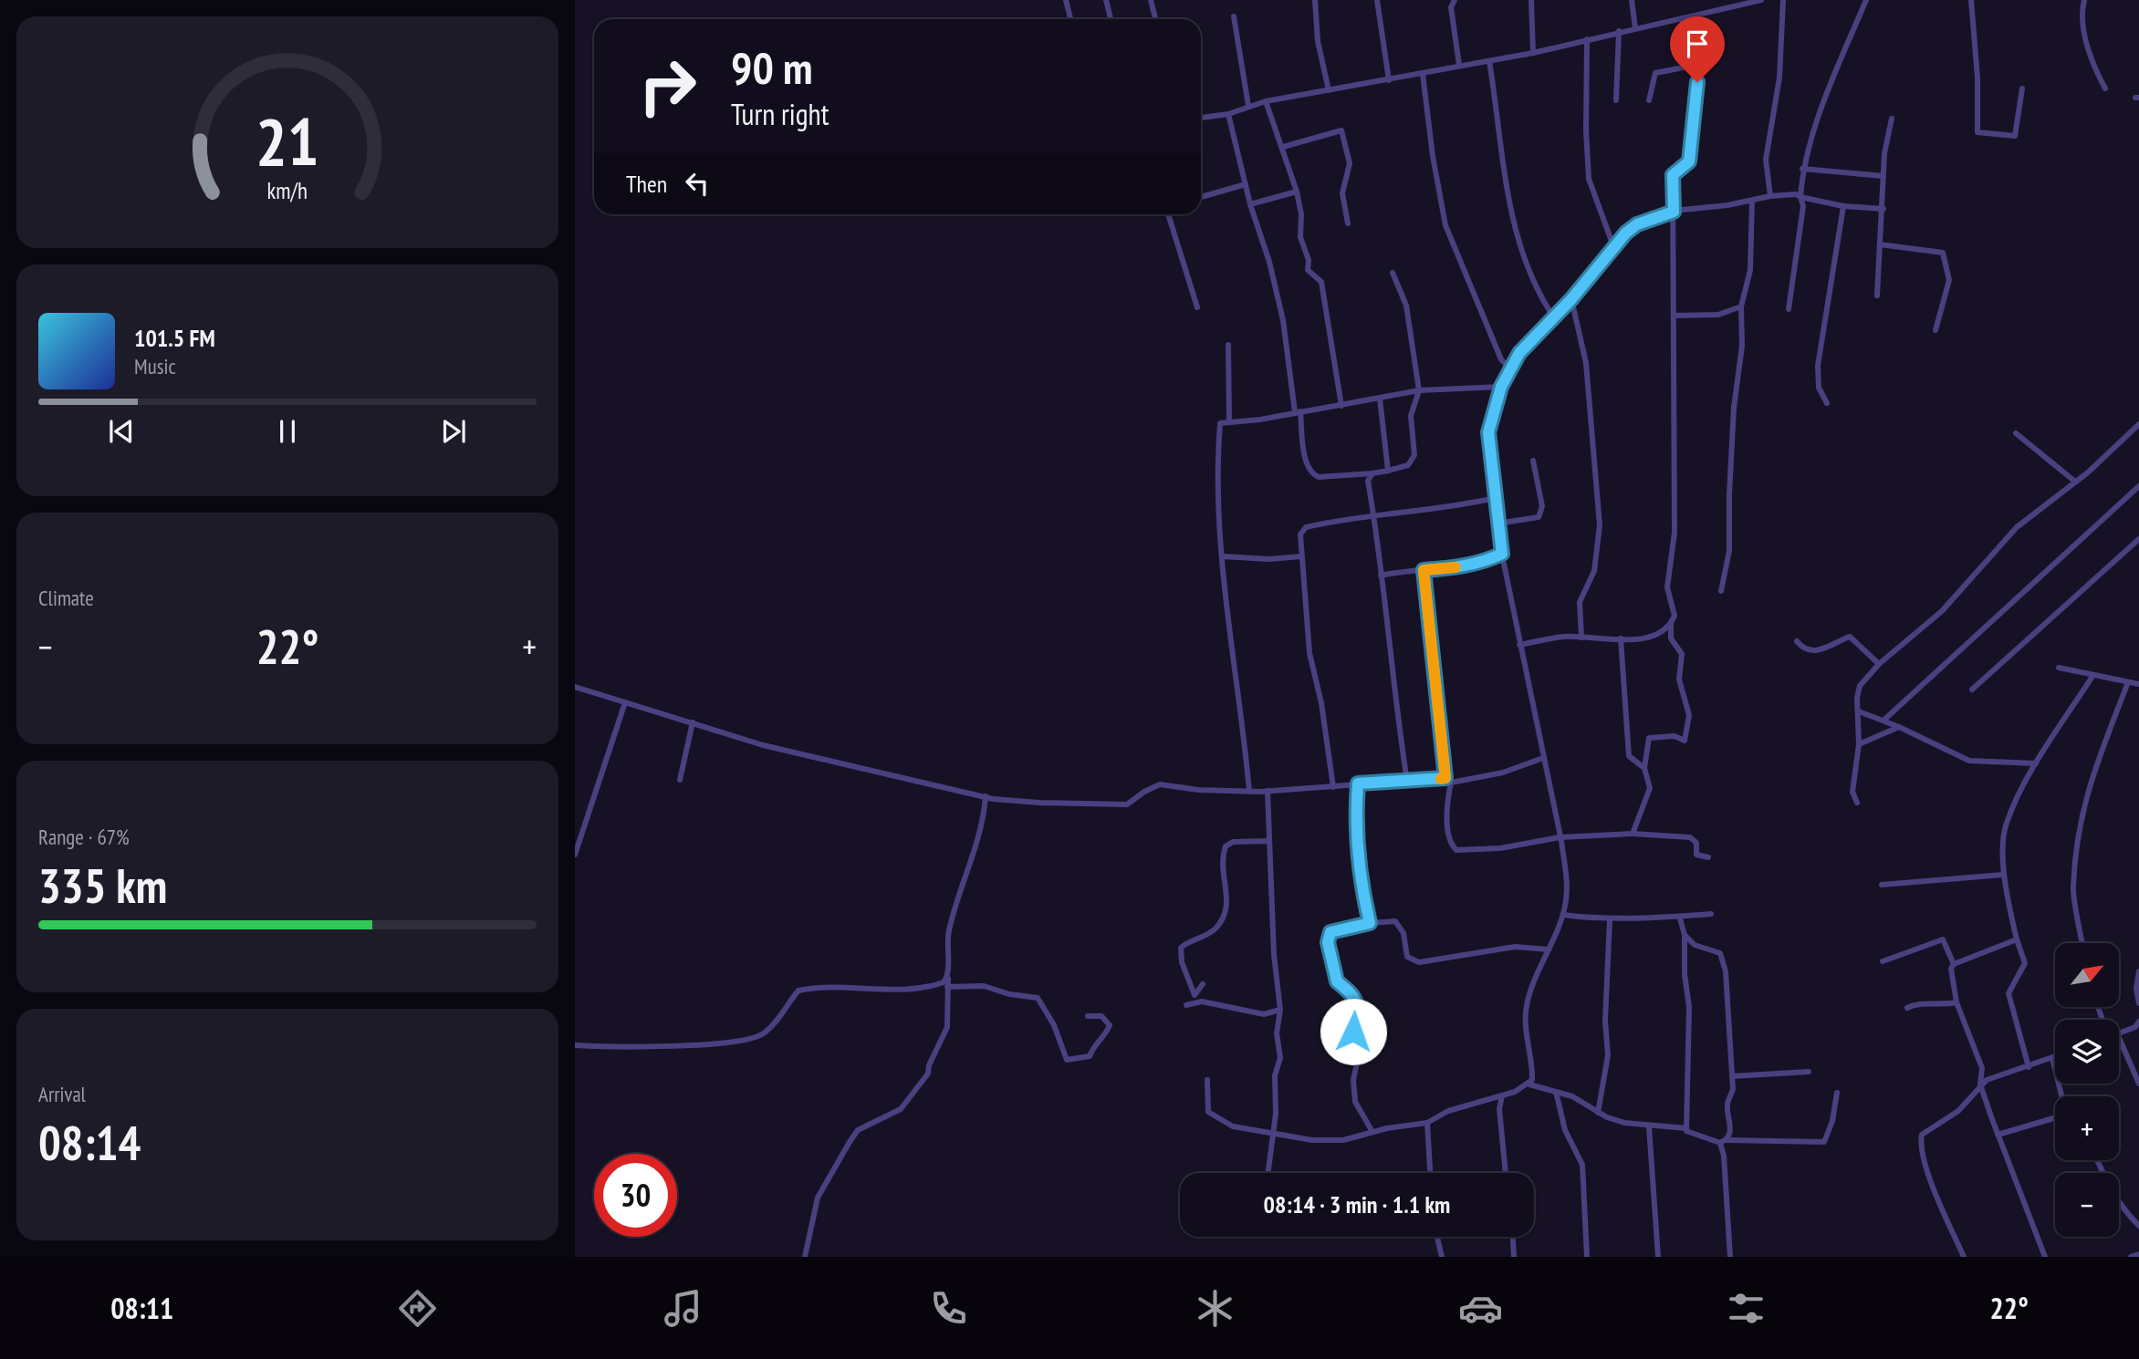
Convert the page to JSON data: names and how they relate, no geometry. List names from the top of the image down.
{
  "north": "top right",
  "page": {
    "turn": ["90 m", "Turn right"],
    "then": "Then",
    "song": ["101.5 FM", "Music"],
    "tile": [
      "Climate",
      ["Range · 67%", "335 km"],
      ["Arrival", "08:14"]
    ],
    "heat": ["−", "22°", "+"],
    "map_buttons": ["+", "−"],
    "limit": "30",
    "trip": "08:14 · 3 min · 1.1 km",
    "tabs": ["08:11", "22°"],
    "gauge": ["21", "km/h"]
  }
}
